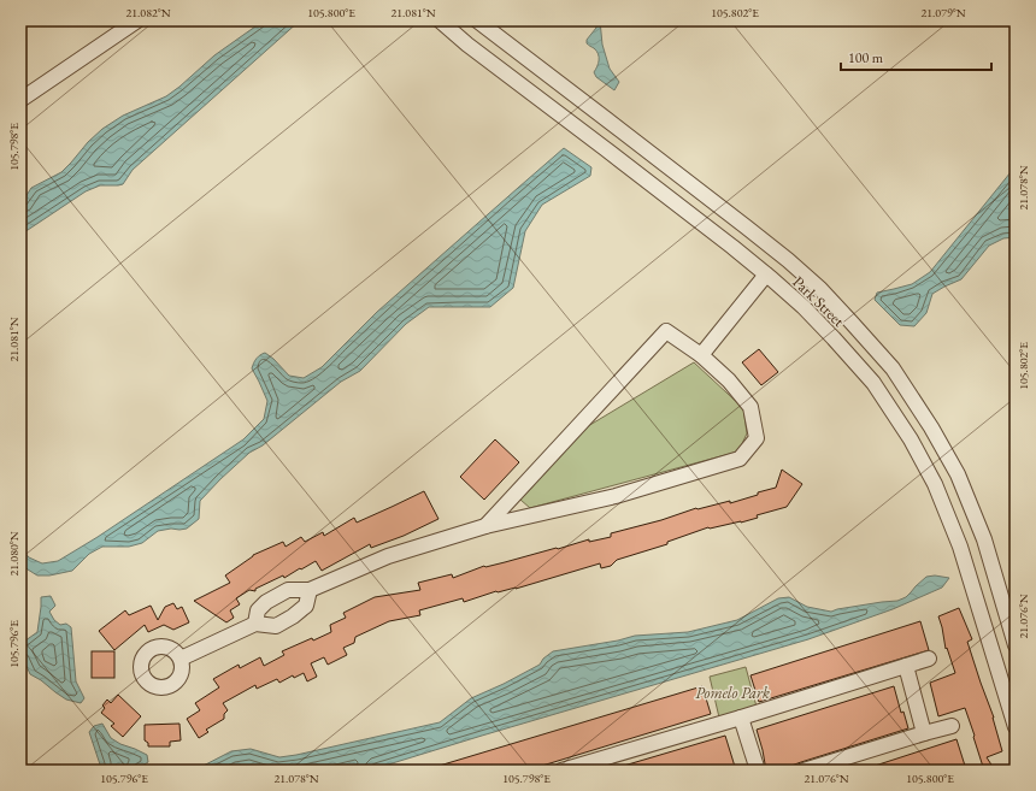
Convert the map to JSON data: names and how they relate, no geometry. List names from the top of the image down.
{
  "streets": {
    "street": ["Park Street"]
  },
  "parks": ["Pomelo Park"],
  "scale_bar": "100 m",
  "coordinates": [
    "21.082°N",
    "105.800°E",
    "21.081°N",
    "105.802°E",
    "21.079°N",
    "105.798°E",
    "21.078°N",
    "21.080°N",
    "21.076°N",
    "105.796°E"
  ]
}
